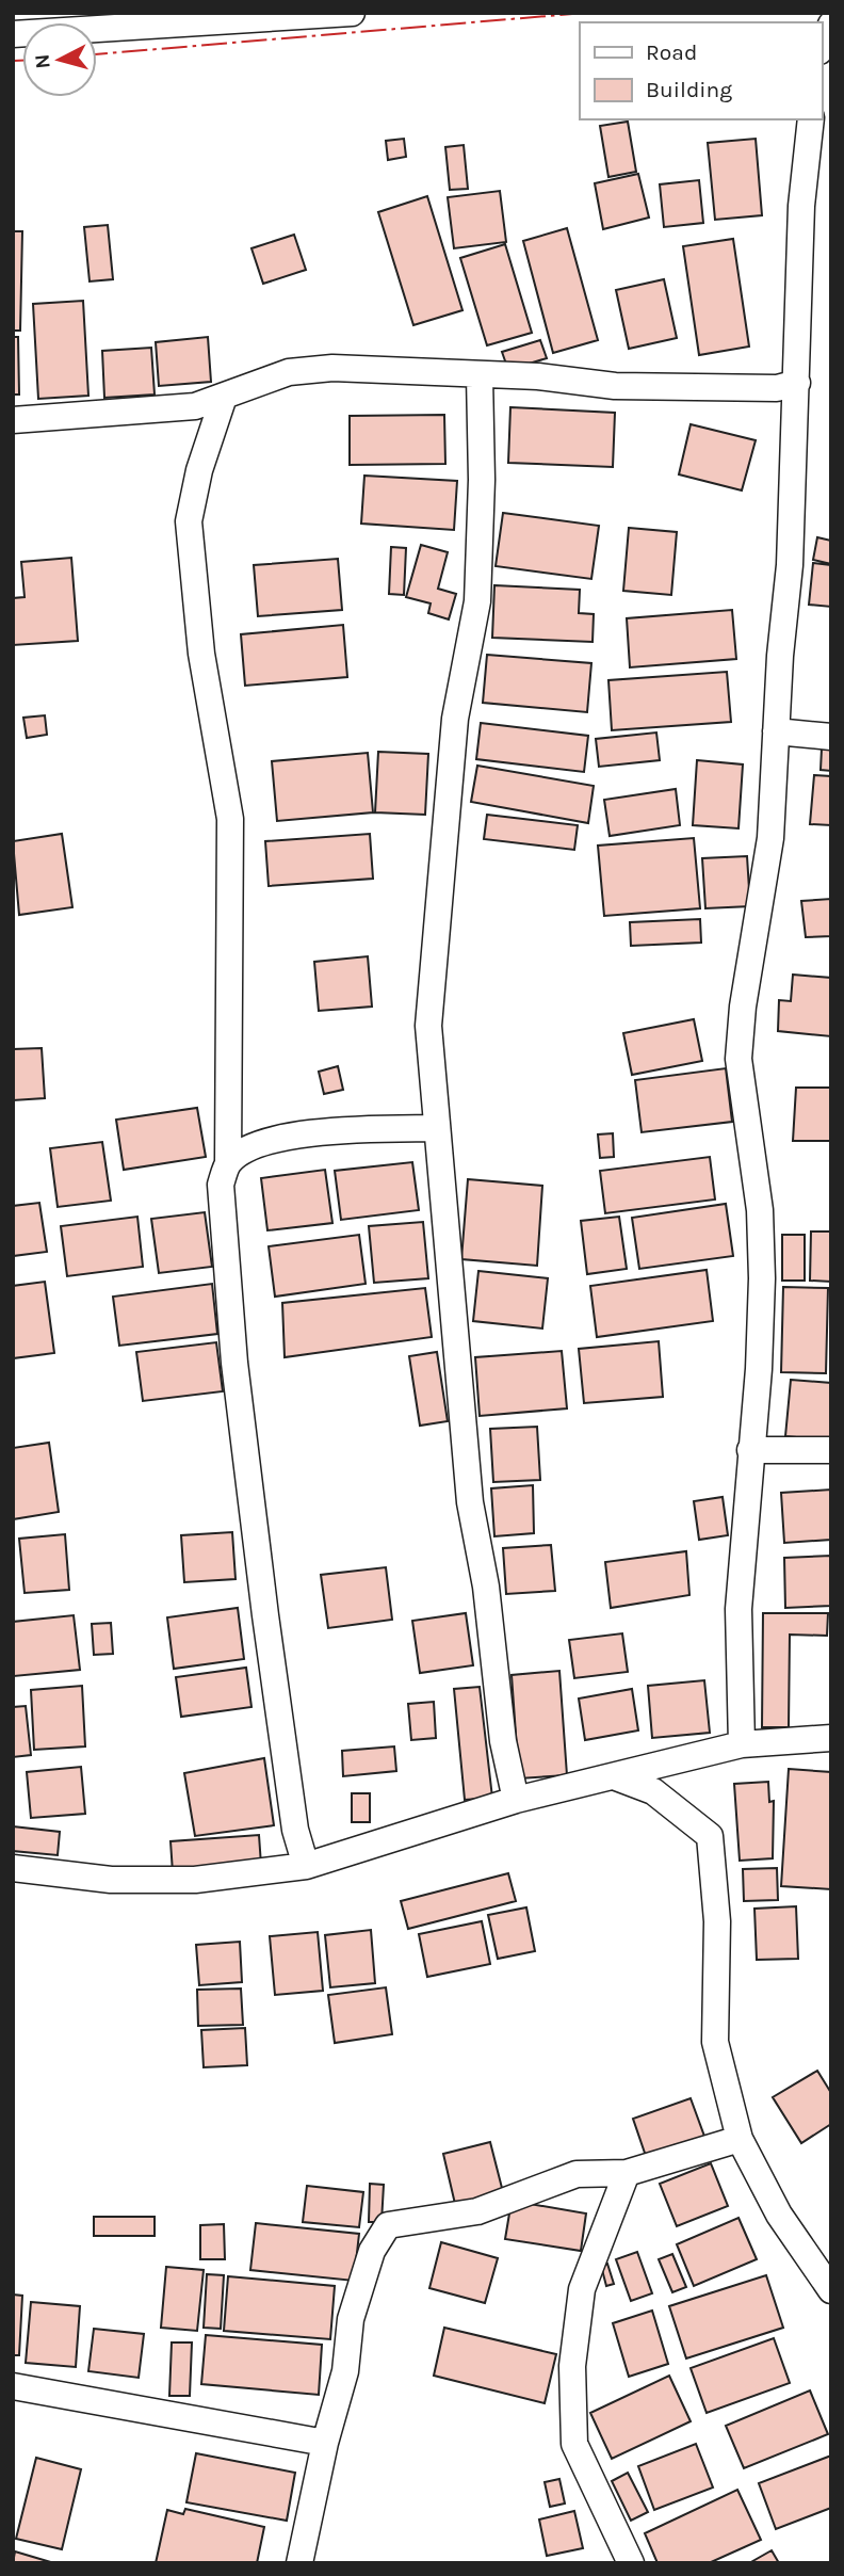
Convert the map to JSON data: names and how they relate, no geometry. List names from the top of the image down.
{
  "legend": ["Road", "Building"],
  "north": "left"
}
